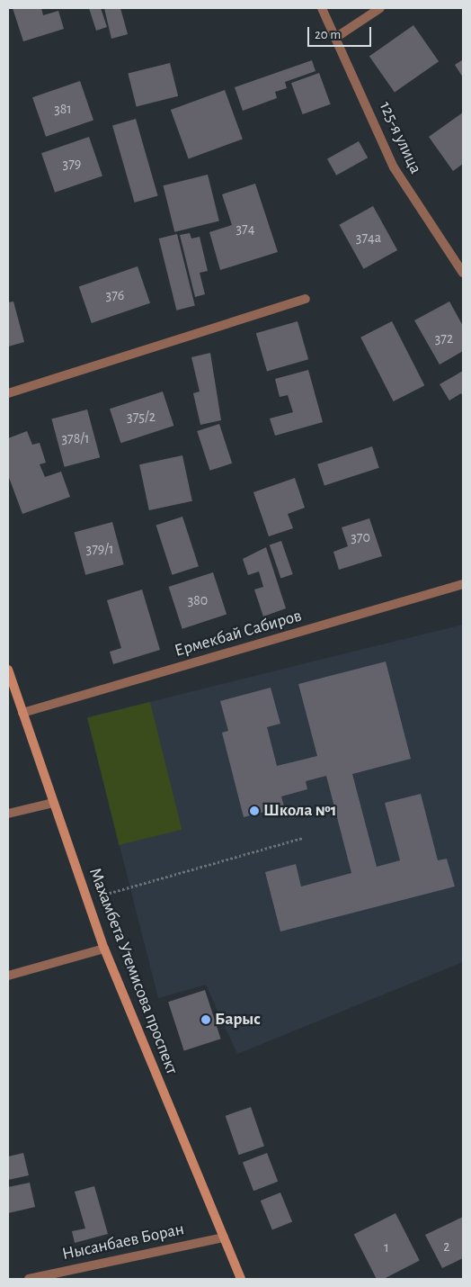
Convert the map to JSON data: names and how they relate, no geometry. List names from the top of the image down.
{
  "streets": {
    "street": [
      "125-я улица",
      "Ермекбай Сабиров",
      "Махамбета Утемисова проспект",
      "Нысанбаев Боран"
    ]
  },
  "crossings": [
    ["Ермекбай Сабиров", "Махамбета Утемисова проспект"],
    ["Махамбета Утемисова проспект", "Нысанбаев Боран"]
  ],
  "places": ["Школа №1", "Барыс"],
  "house_numbers": [
    "381",
    "379",
    "374",
    "374а",
    "376",
    "372",
    "375/2",
    "378/1",
    "370",
    "379/1",
    "380",
    "2",
    "1"
  ],
  "scale_bar": "20 m"
}
